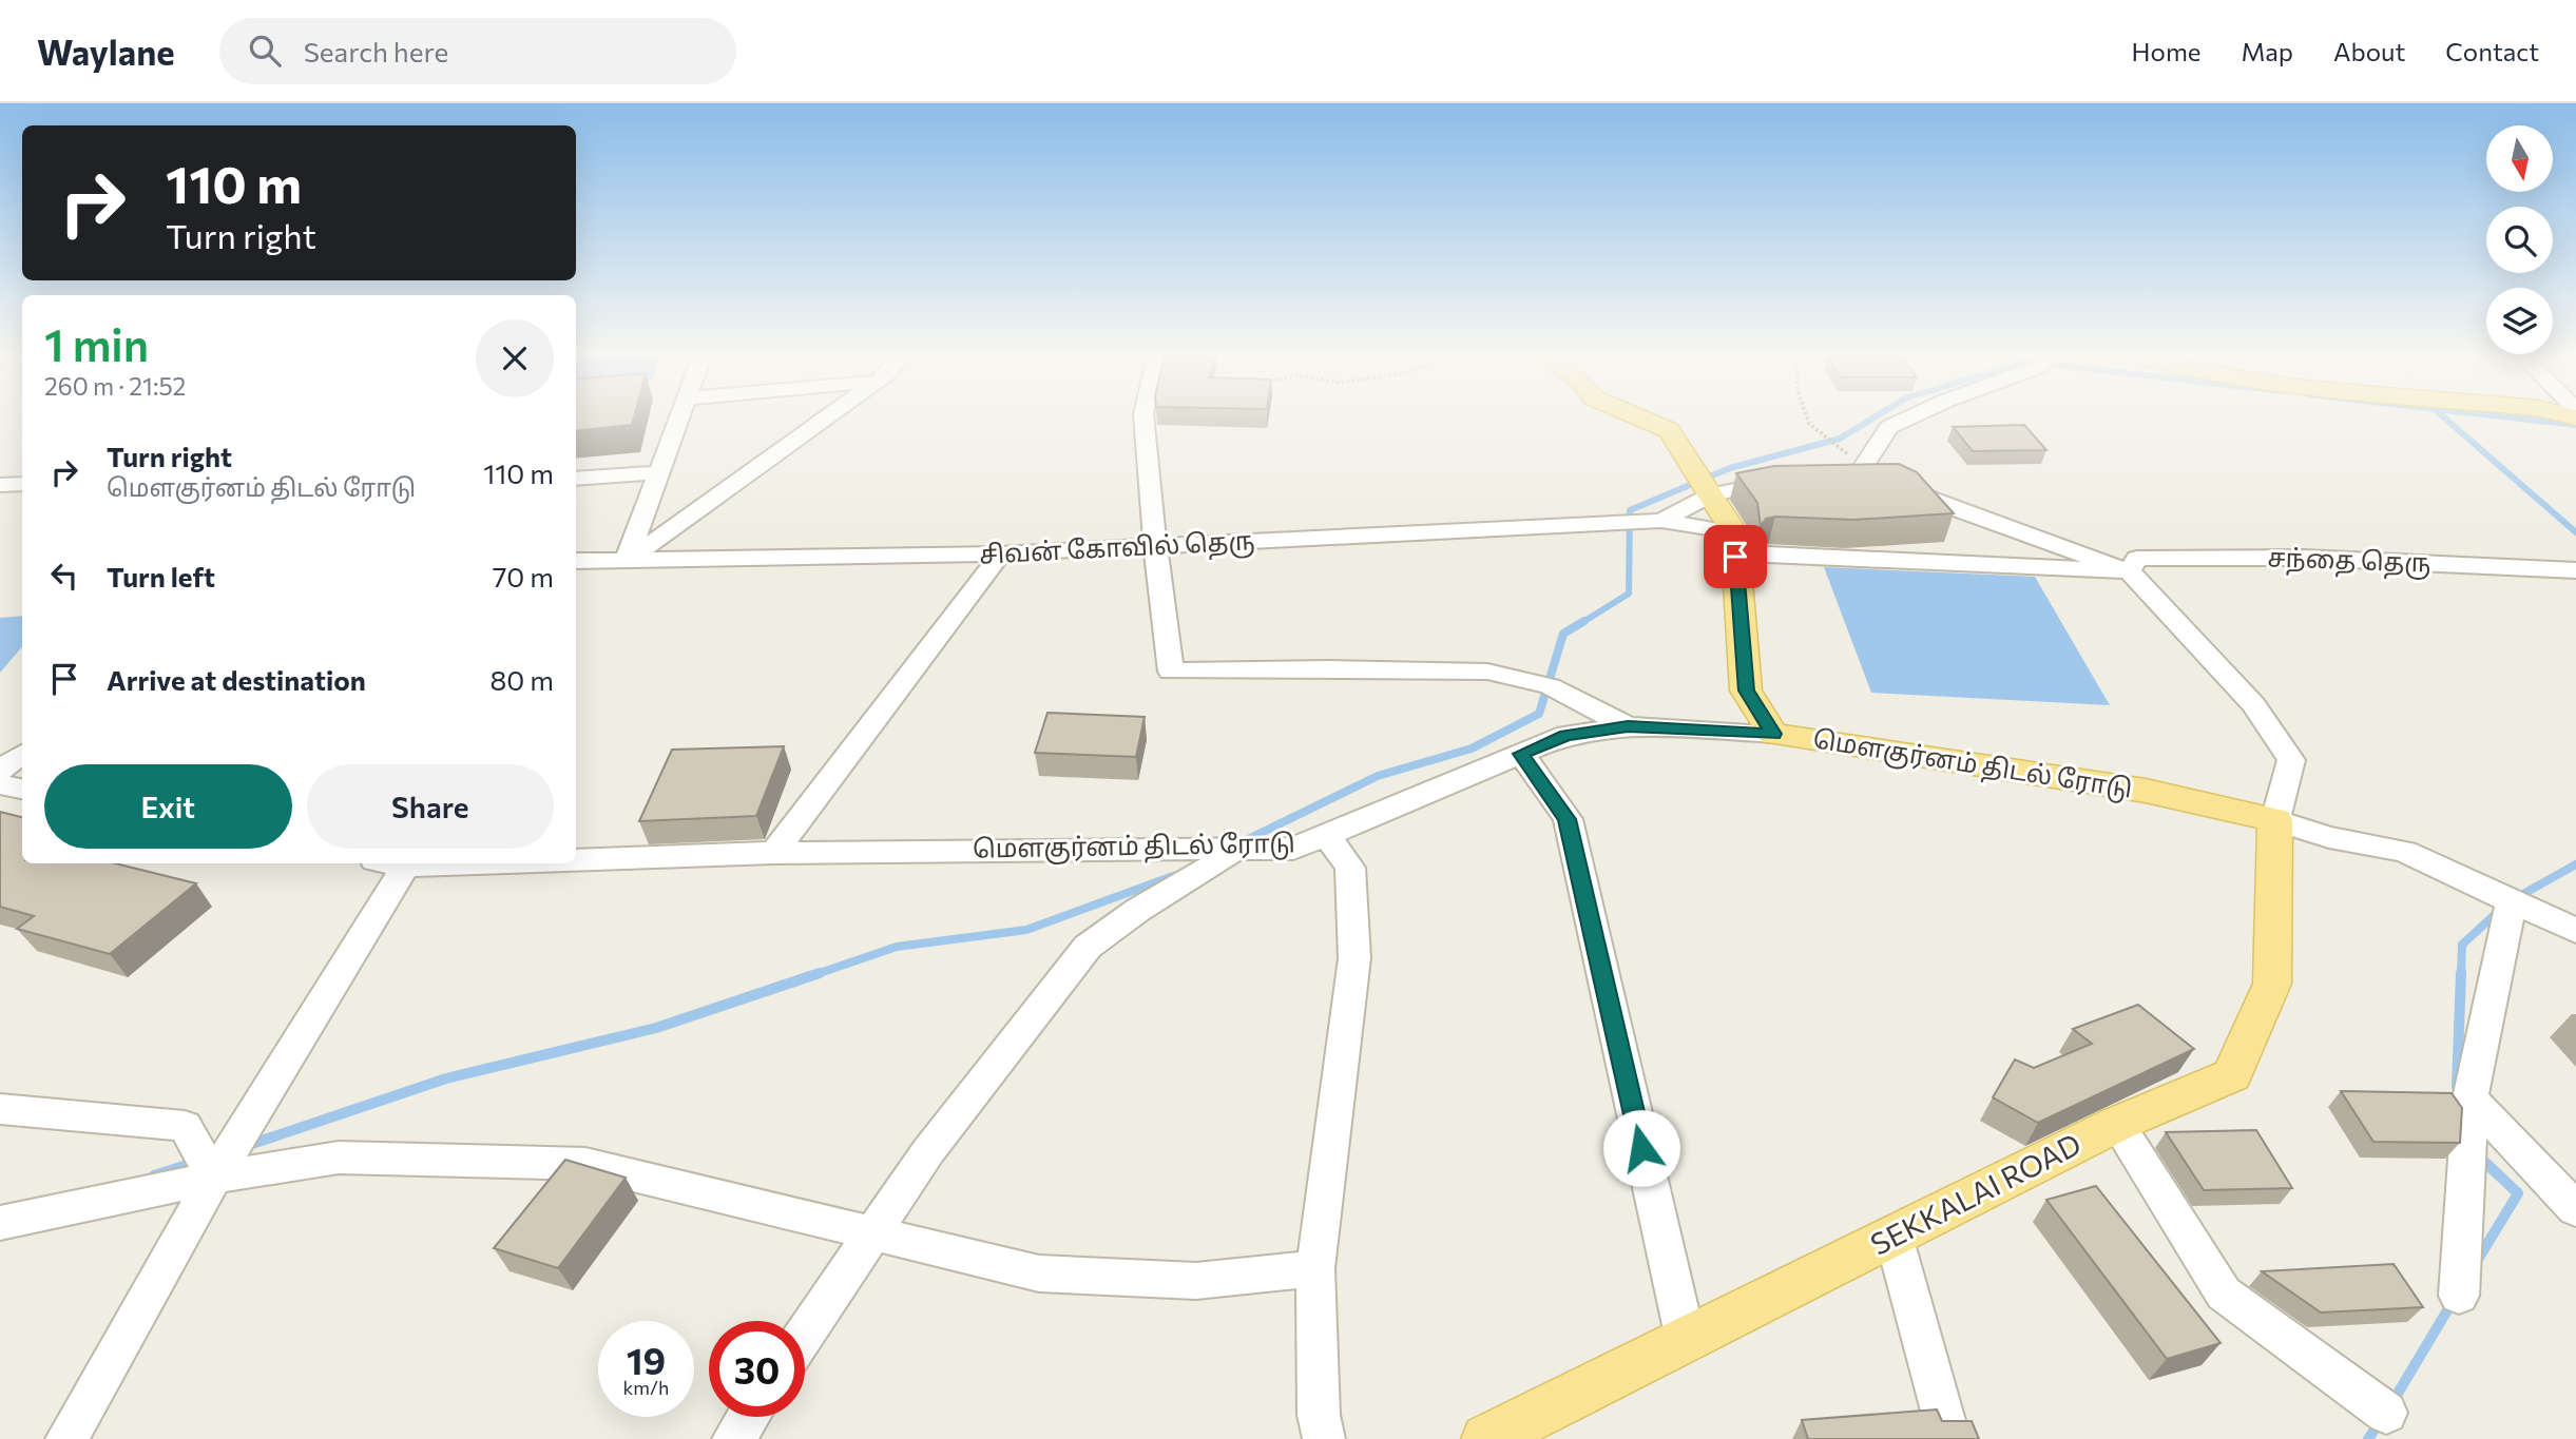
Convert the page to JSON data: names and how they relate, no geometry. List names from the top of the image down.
{
  "streets": {
    "main road": ["மௌகுர்னம் திடல் ரோடு", "SEKKALAI ROAD"],
    "street": ["சிவன் கோவில் தெரு", "சந்தை தெரு"]
  },
  "crossings": [
    ["மௌகுர்னம் திடல் ரோடு", "SEKKALAI ROAD"]
  ],
  "north": "bottom",
  "page": {
    "header": "Waylane",
    "search": "Search here",
    "nav": [
      "Home",
      "Map",
      "About",
      "Contact"
    ],
    "turn": ["110 m", "Turn right"],
    "heading": ["1 min", "260 m · 21:52"],
    "list": [
      {
        "name": "Turn right",
        "note": "மௌகுர்னம் திடல் ரோடு",
        "value": "110 m"
      },
      {
        "name": "Turn left",
        "value": "70 m"
      },
      {
        "name": "Arrive at destination",
        "value": "80 m"
      }
    ],
    "buttons": ["Exit", "Share"],
    "speed": "19 km/h",
    "limit": "30"
  }
}
